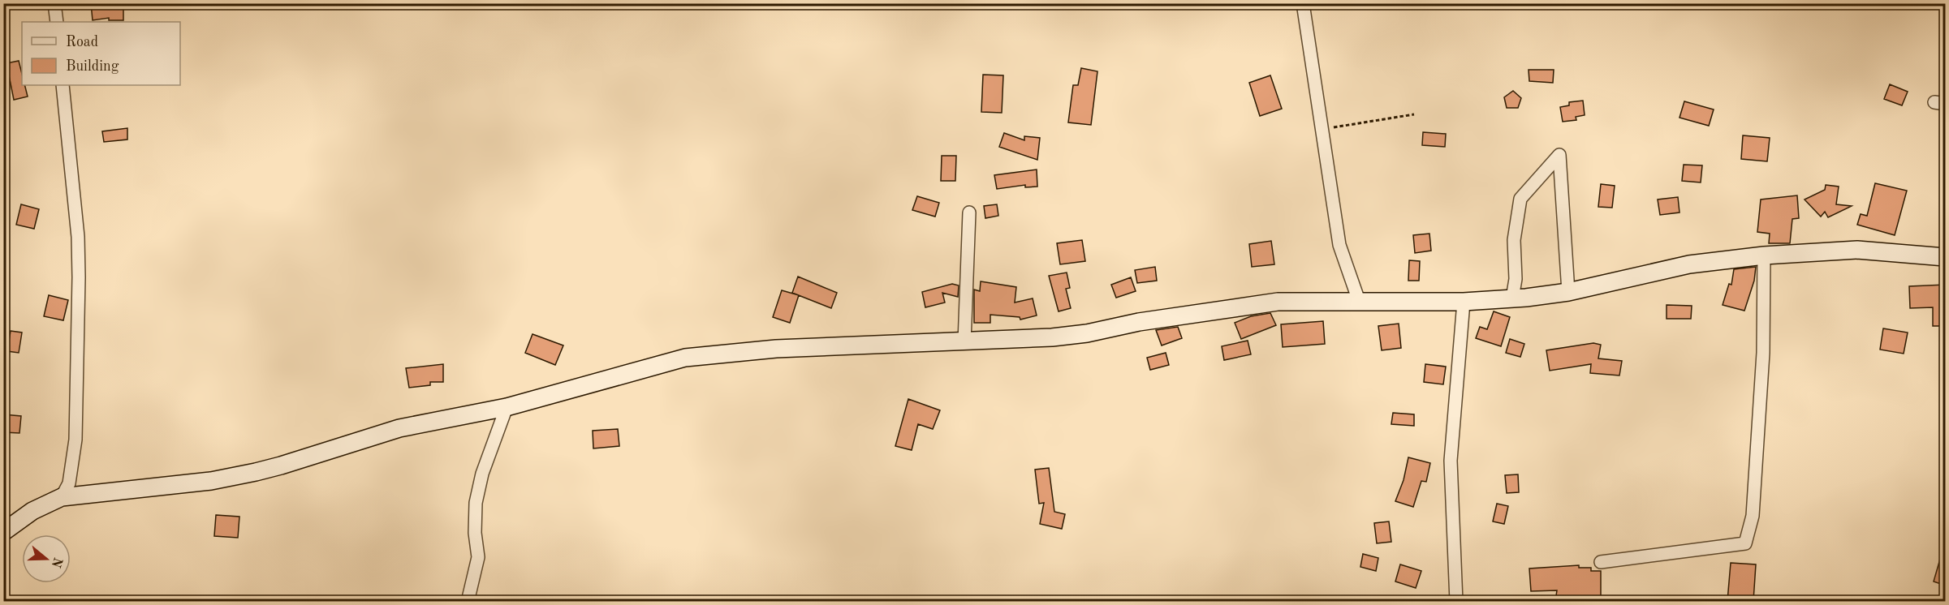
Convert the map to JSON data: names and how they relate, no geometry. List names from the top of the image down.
{
  "legend": ["Road", "Building"],
  "north": "right"
}
